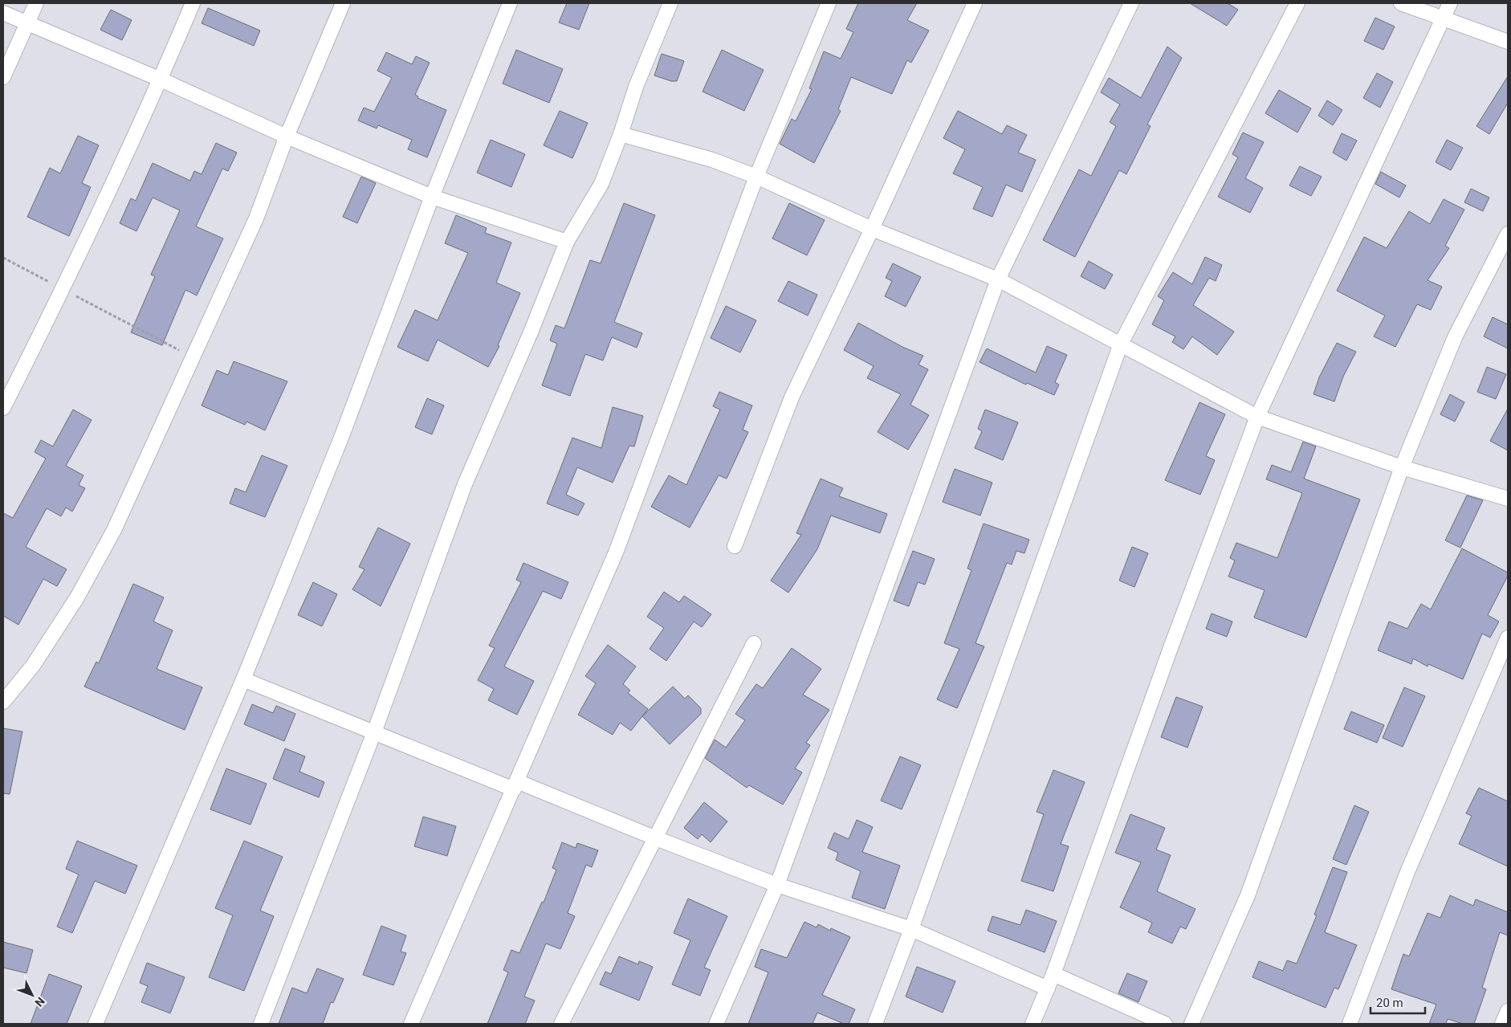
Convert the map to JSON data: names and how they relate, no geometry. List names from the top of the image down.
{
  "scale_bar": "20 m",
  "north": "bottom right"
}
